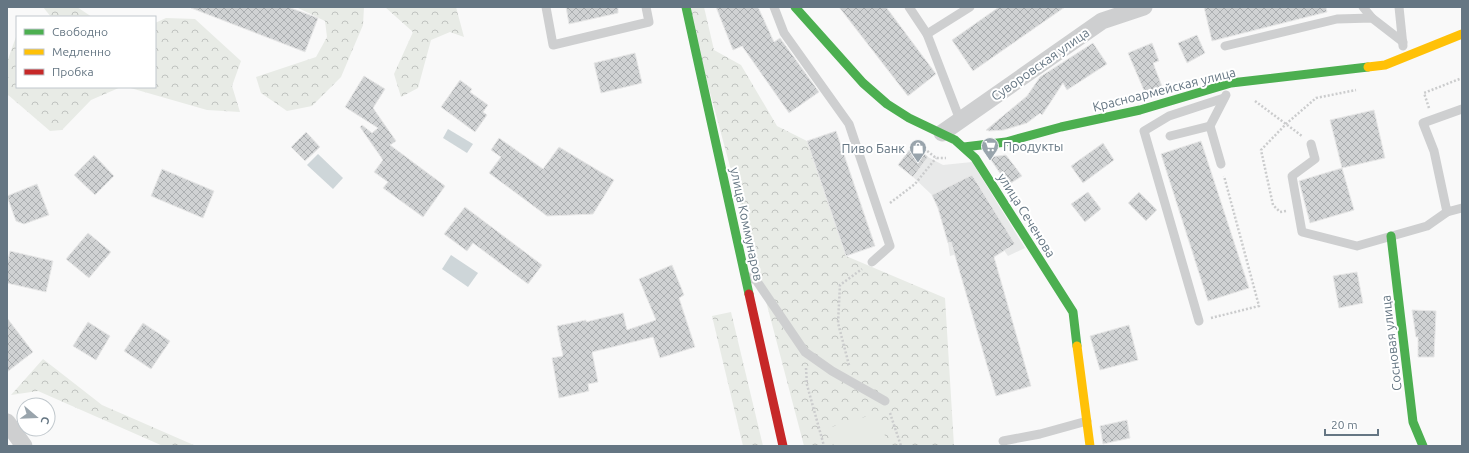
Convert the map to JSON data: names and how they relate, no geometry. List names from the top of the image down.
{
  "streets": {
    "street": [
      "Суворовская улица",
      "Красноармейская улица",
      "улица Сеченова",
      "улица Коммунаров",
      "Сосновая улица"
    ]
  },
  "crossings": [
    ["Суворовская улица", "улица Сеченова"],
    ["Красноармейская улица", "улица Сеченова"]
  ],
  "places": {
    "supermarket": ["Продукты"],
    "shop": ["Пиво Банк"]
  },
  "legend": ["Свободно", "Медленно", "Пробка"],
  "scale_bar": "20 m",
  "north": "right"
}
